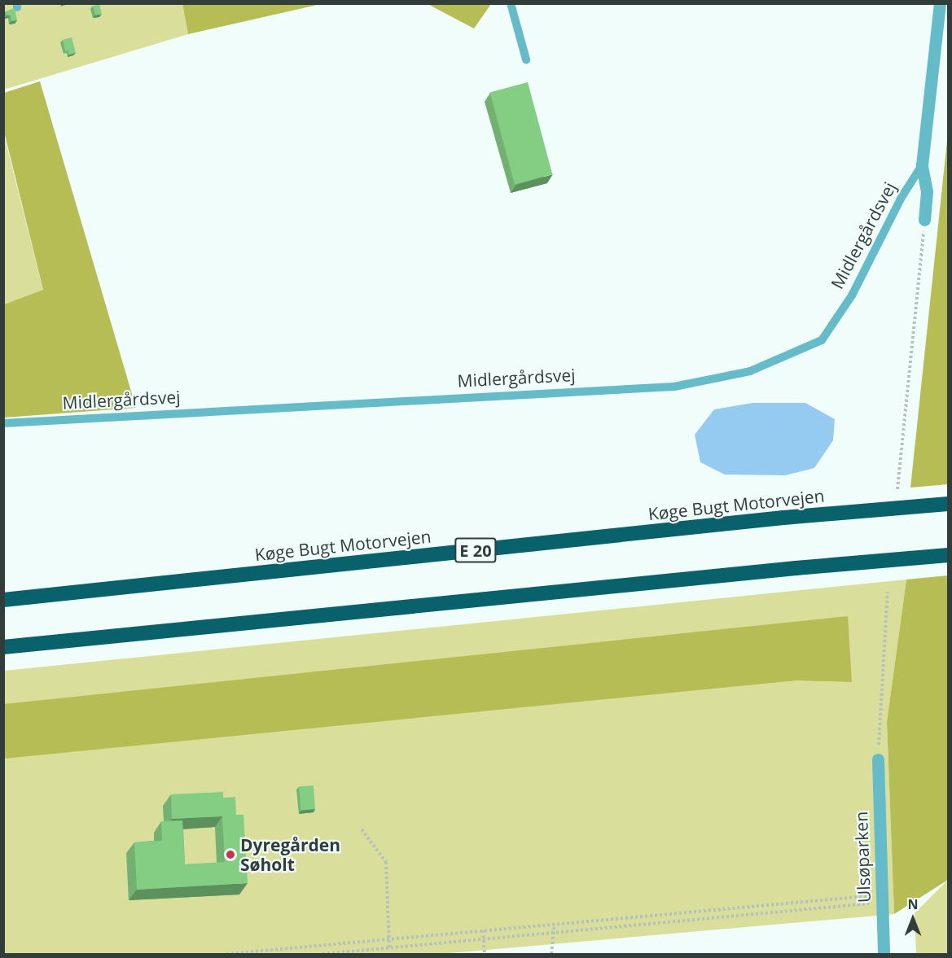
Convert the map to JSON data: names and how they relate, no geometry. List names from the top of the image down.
{
  "streets": {
    "highway": ["Køge Bugt Motorvejen", "E 20"],
    "street": ["Midlergårdsvej", "Ulsøparken"]
  },
  "places": ["Dyregården Søholt"],
  "north": "top"
}
